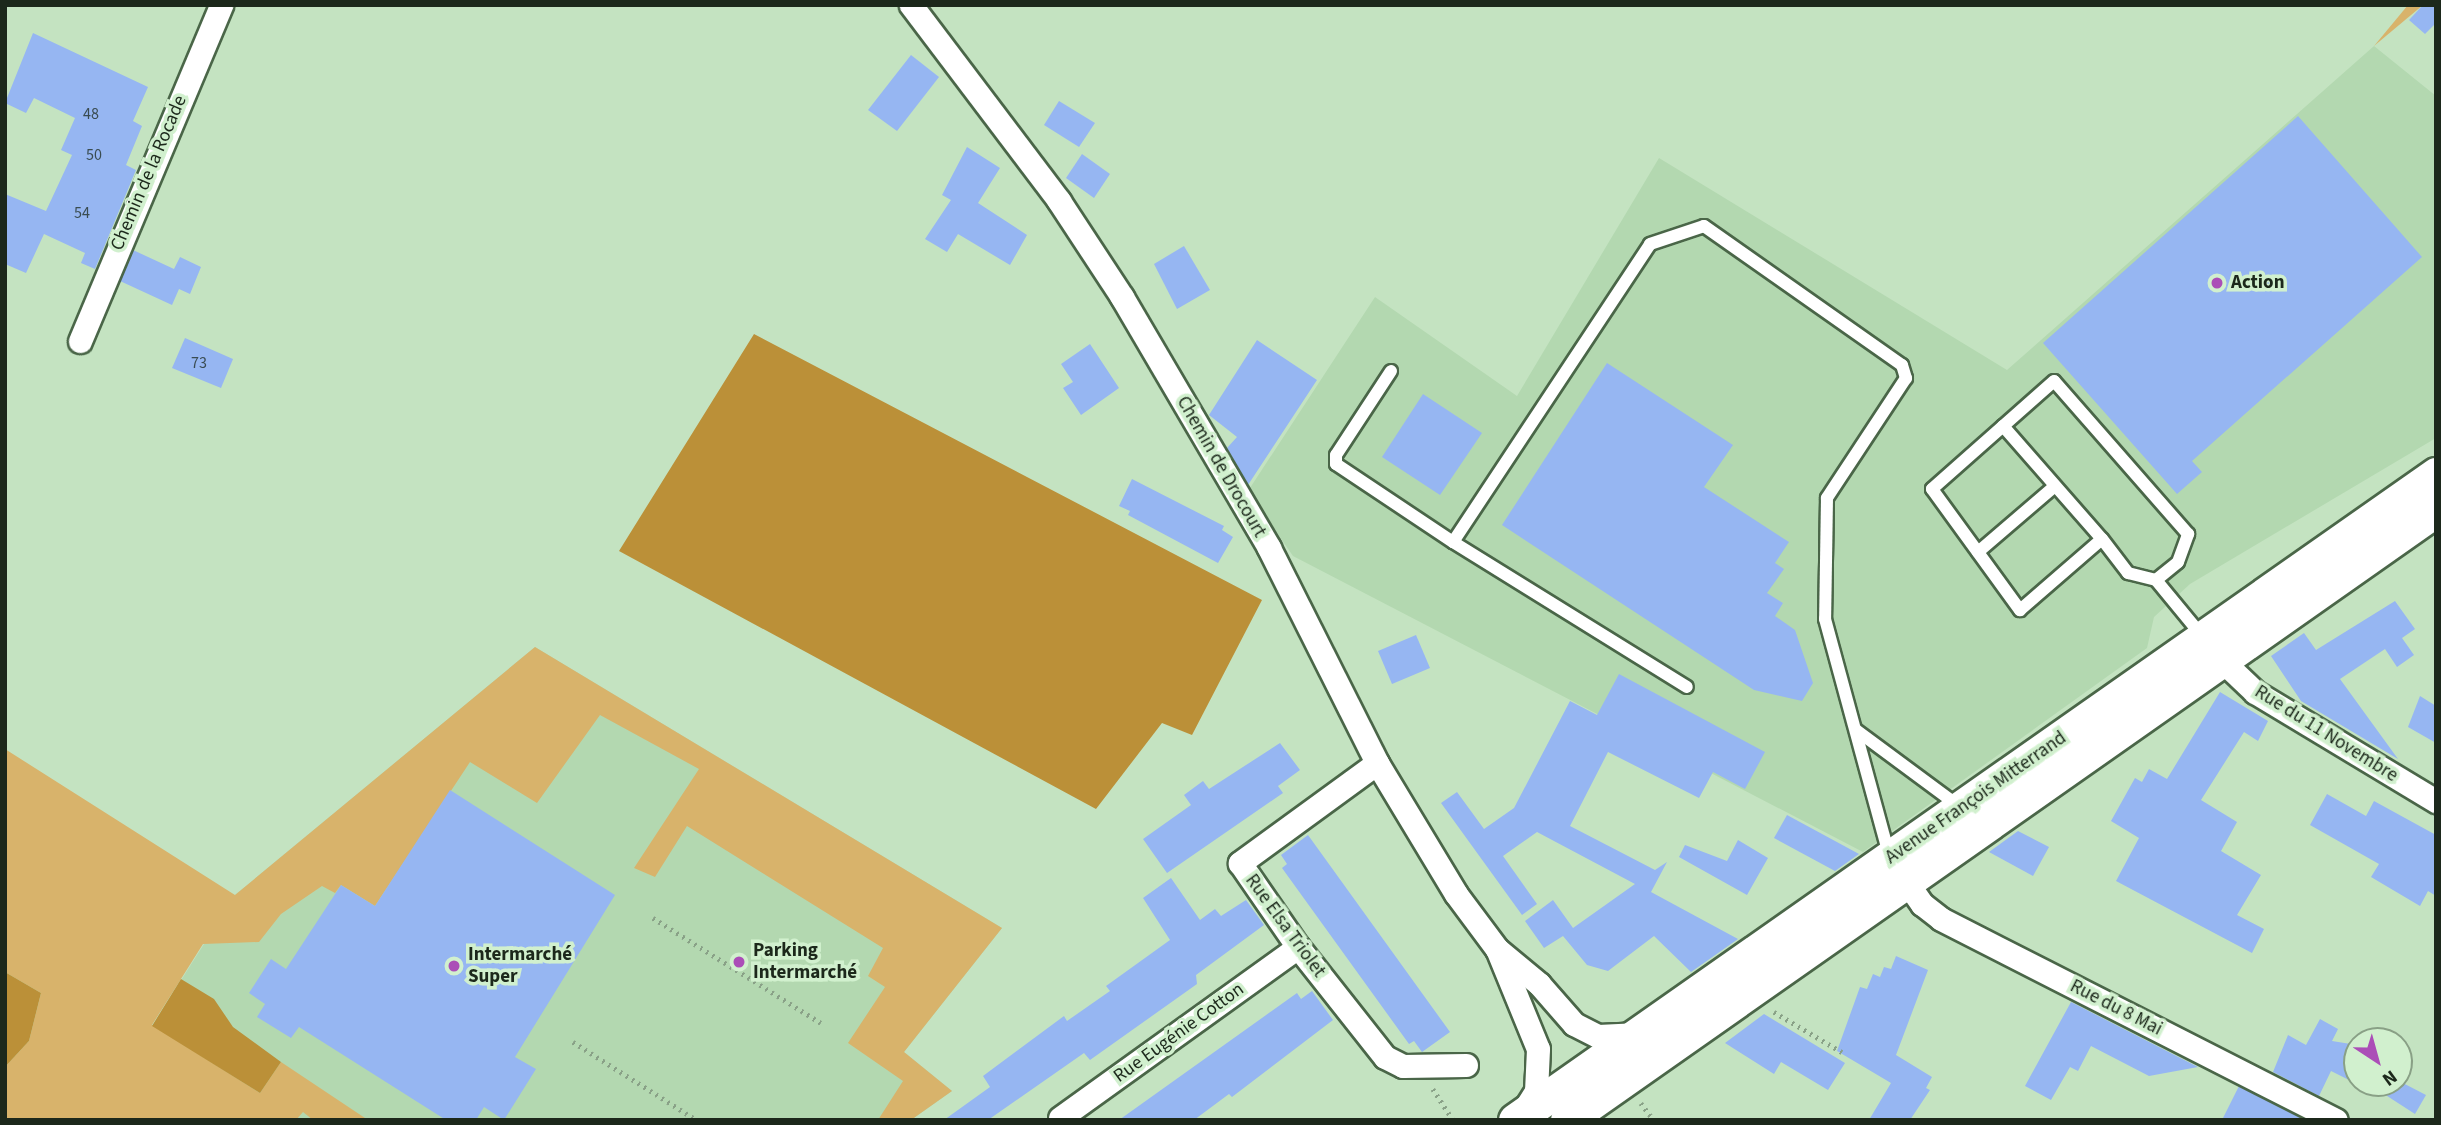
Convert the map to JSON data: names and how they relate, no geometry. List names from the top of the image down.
{
  "streets": {
    "main road": ["Avenue François Mitterrand"],
    "street": [
      "Chemin de la Rocade",
      "Chemin de Drocourt",
      "Rue du 11 Novembre",
      "Rue Elsa Triolet",
      "Rue du 8 Mai",
      "Rue Eugénie Cotton"
    ]
  },
  "crossings": [
    ["Chemin de Drocourt", "Avenue François Mitterrand"],
    ["Chemin de Drocourt", "Rue Elsa Triolet"],
    ["Rue du 11 Novembre", "Avenue François Mitterrand"],
    ["Avenue François Mitterrand", "Rue du 8 Mai"],
    ["Rue Elsa Triolet", "Rue Eugénie Cotton"]
  ],
  "places": ["Action", "Parking Intermarché", "Intermarché Super"],
  "house_numbers": [
    "48",
    "50",
    "54",
    "73"
  ],
  "north": "bottom right"
}
